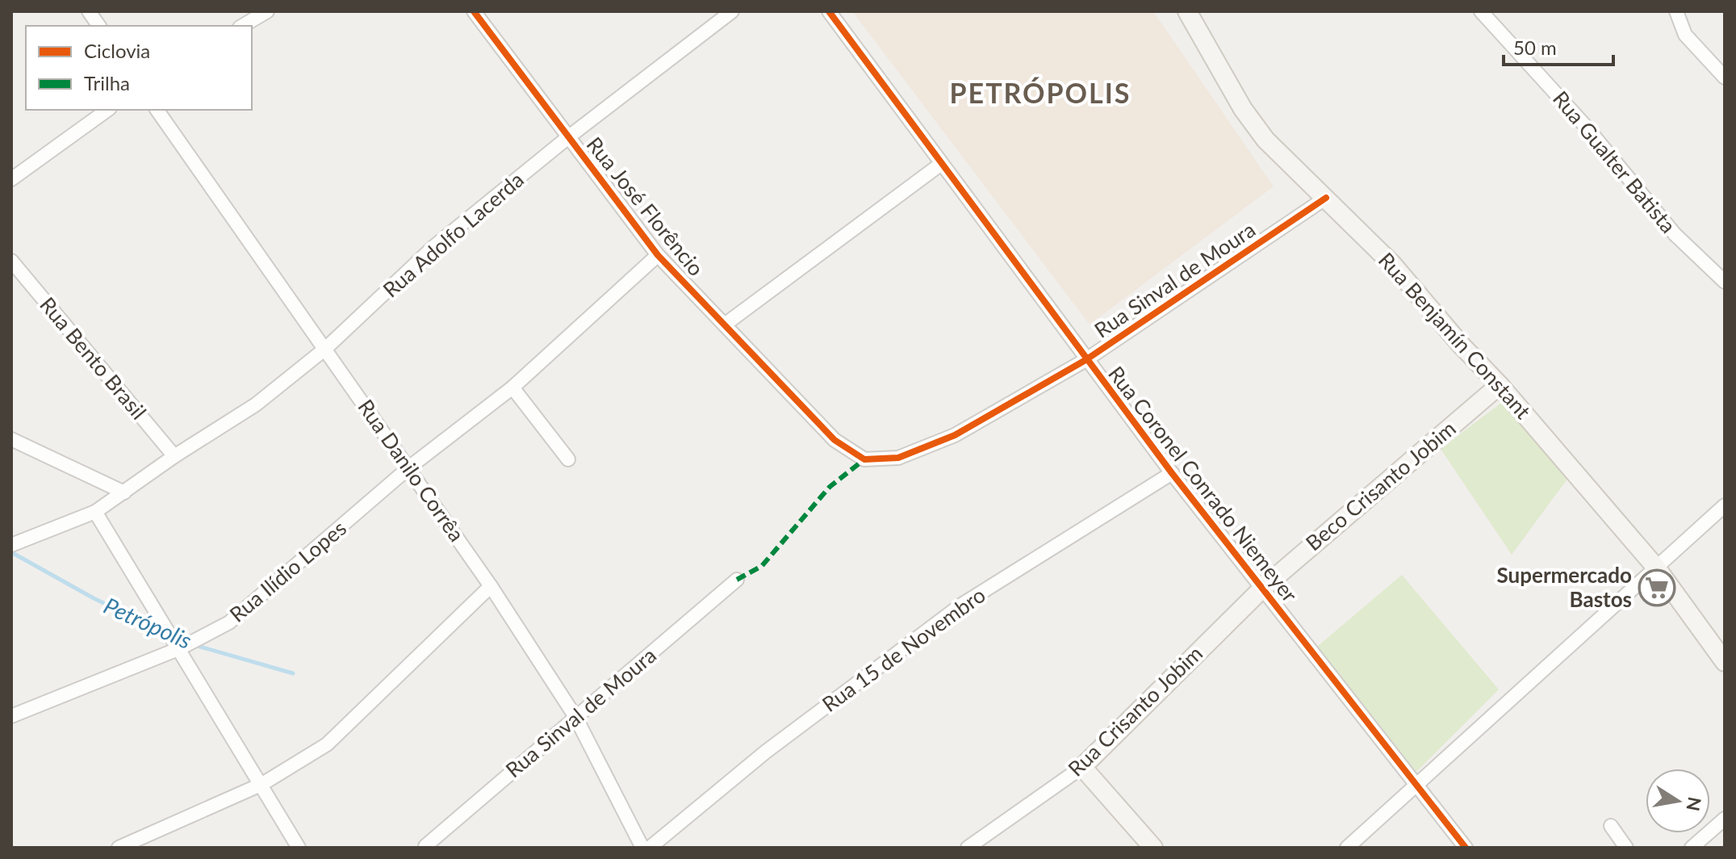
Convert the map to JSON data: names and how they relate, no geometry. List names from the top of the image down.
{
  "streets": {
    "street": [
      "Rua Gualter Batista",
      "Rua José Florêncio",
      "Rua Adolfo Lacerda",
      "Rua Sinval de Moura",
      "Rua Benjamín Constant",
      "Rua Bento Brasil",
      "Rua Danilo Corrêa",
      "Rua Coronel Conrado Niemeyer",
      "Beco Crisanto Jobim",
      "Rua Ilídio Lopes",
      "Rua 15 de Novembro",
      "Rua Crisanto Jobim"
    ]
  },
  "crossings": [
    ["Rua José Florêncio", "Rua Adolfo Lacerda"],
    ["Rua José Florêncio", "Rua Sinval de Moura"],
    ["Rua José Florêncio", "Rua Ilídio Lopes"],
    ["Rua Adolfo Lacerda", "Rua Bento Brasil"],
    ["Rua Adolfo Lacerda", "Rua Danilo Corrêa"],
    ["Rua Sinval de Moura", "Rua Benjamín Constant"],
    ["Rua Sinval de Moura", "Rua Danilo Corrêa"],
    ["Rua Sinval de Moura", "Rua Coronel Conrado Niemeyer"],
    ["Rua Benjamín Constant", "Beco Crisanto Jobim"],
    ["Rua Danilo Corrêa", "Rua Ilídio Lopes"],
    ["Rua Coronel Conrado Niemeyer", "Beco Crisanto Jobim"],
    ["Rua Coronel Conrado Niemeyer", "Rua 15 de Novembro"],
    ["Rua Coronel Conrado Niemeyer", "Rua Crisanto Jobim"],
    ["Beco Crisanto Jobim", "Rua Crisanto Jobim"]
  ],
  "districts": ["PETRÓPOLIS"],
  "water": ["Petrópolis"],
  "places": {
    "supermarket": ["Supermercado Bastos"]
  },
  "legend": ["Ciclovia", "Trilha"],
  "scale_bar": "50 m",
  "north": "right"
}
